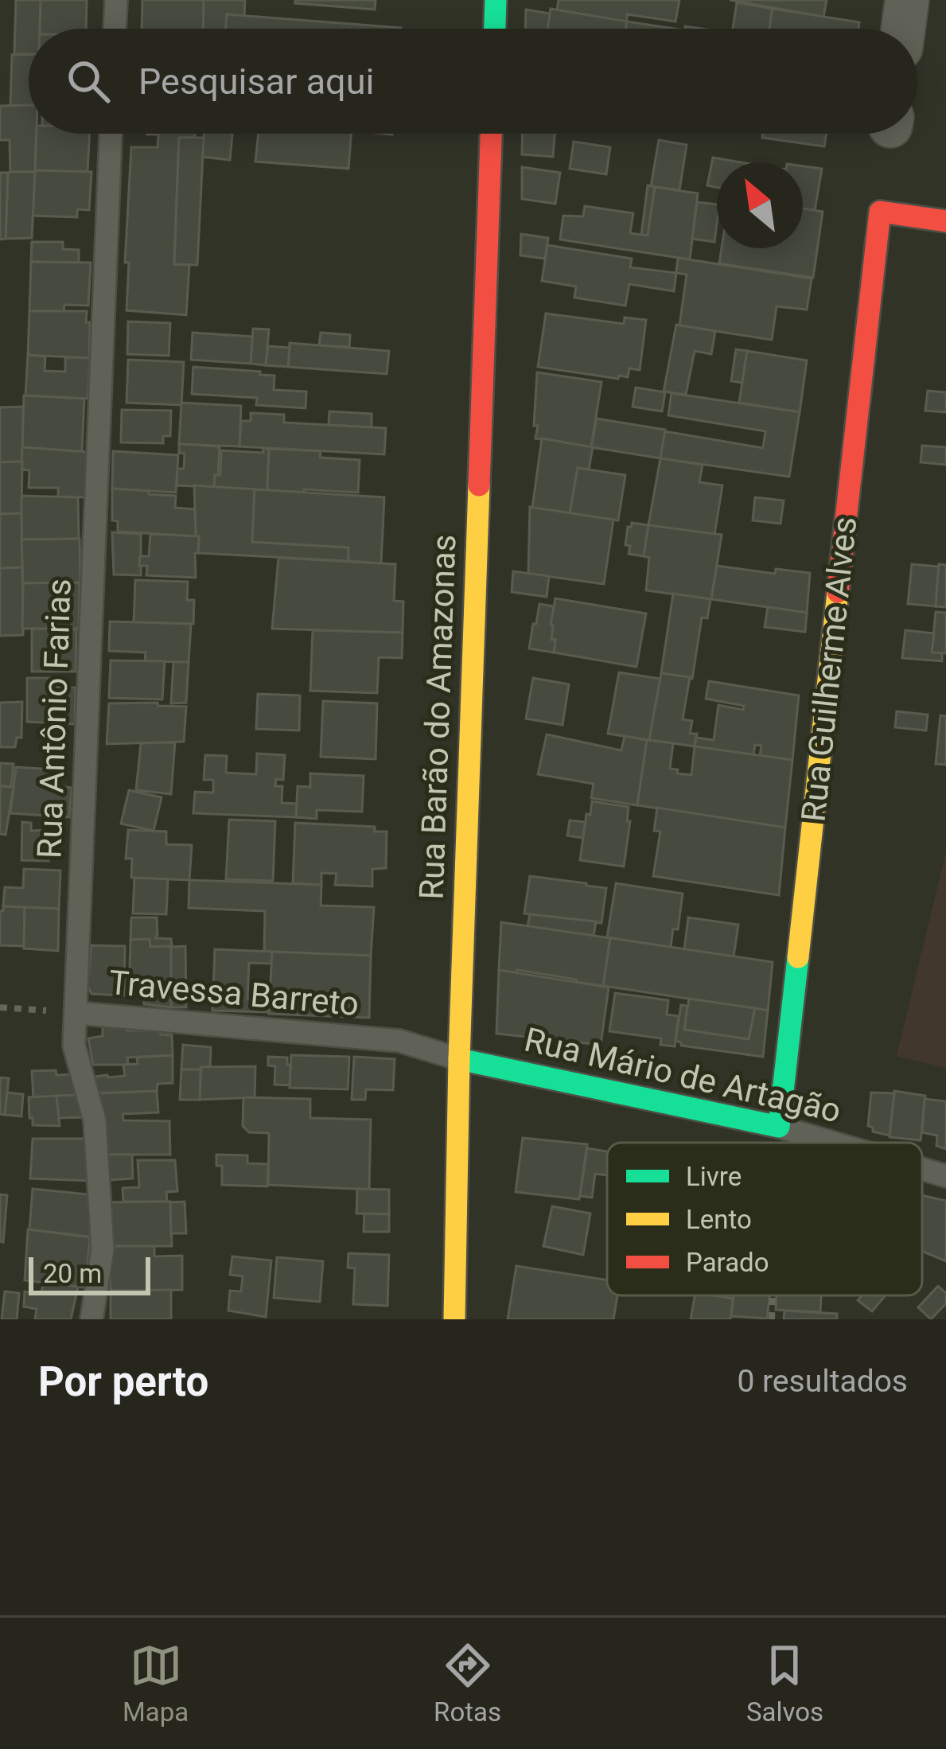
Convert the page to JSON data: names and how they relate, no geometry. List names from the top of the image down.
{
  "streets": {
    "street": ["Rua Guilherme Alves", "Rua Barão do Amazonas", "Rua Mário de Artagão"],
    "lane": ["Rua Antônio Farias", "Travessa Barreto"]
  },
  "crossings": [
    ["Rua Guilherme Alves", "Rua Mário de Artagão"],
    ["Rua Barão do Amazonas", "Travessa Barreto"],
    ["Rua Barão do Amazonas", "Rua Mário de Artagão"],
    ["Rua Antônio Farias", "Travessa Barreto"],
    ["Travessa Barreto", "Rua Mário de Artagão"]
  ],
  "legend": ["Livre", "Lento", "Parado"],
  "scale_bar": "20 m",
  "north": "top left",
  "page": {
    "search": "Pesquisar aqui",
    "scale": "20 m",
    "heading": ["Por perto", "0 resultados"],
    "nav": ["Mapa", "Rotas", "Salvos"]
  }
}
